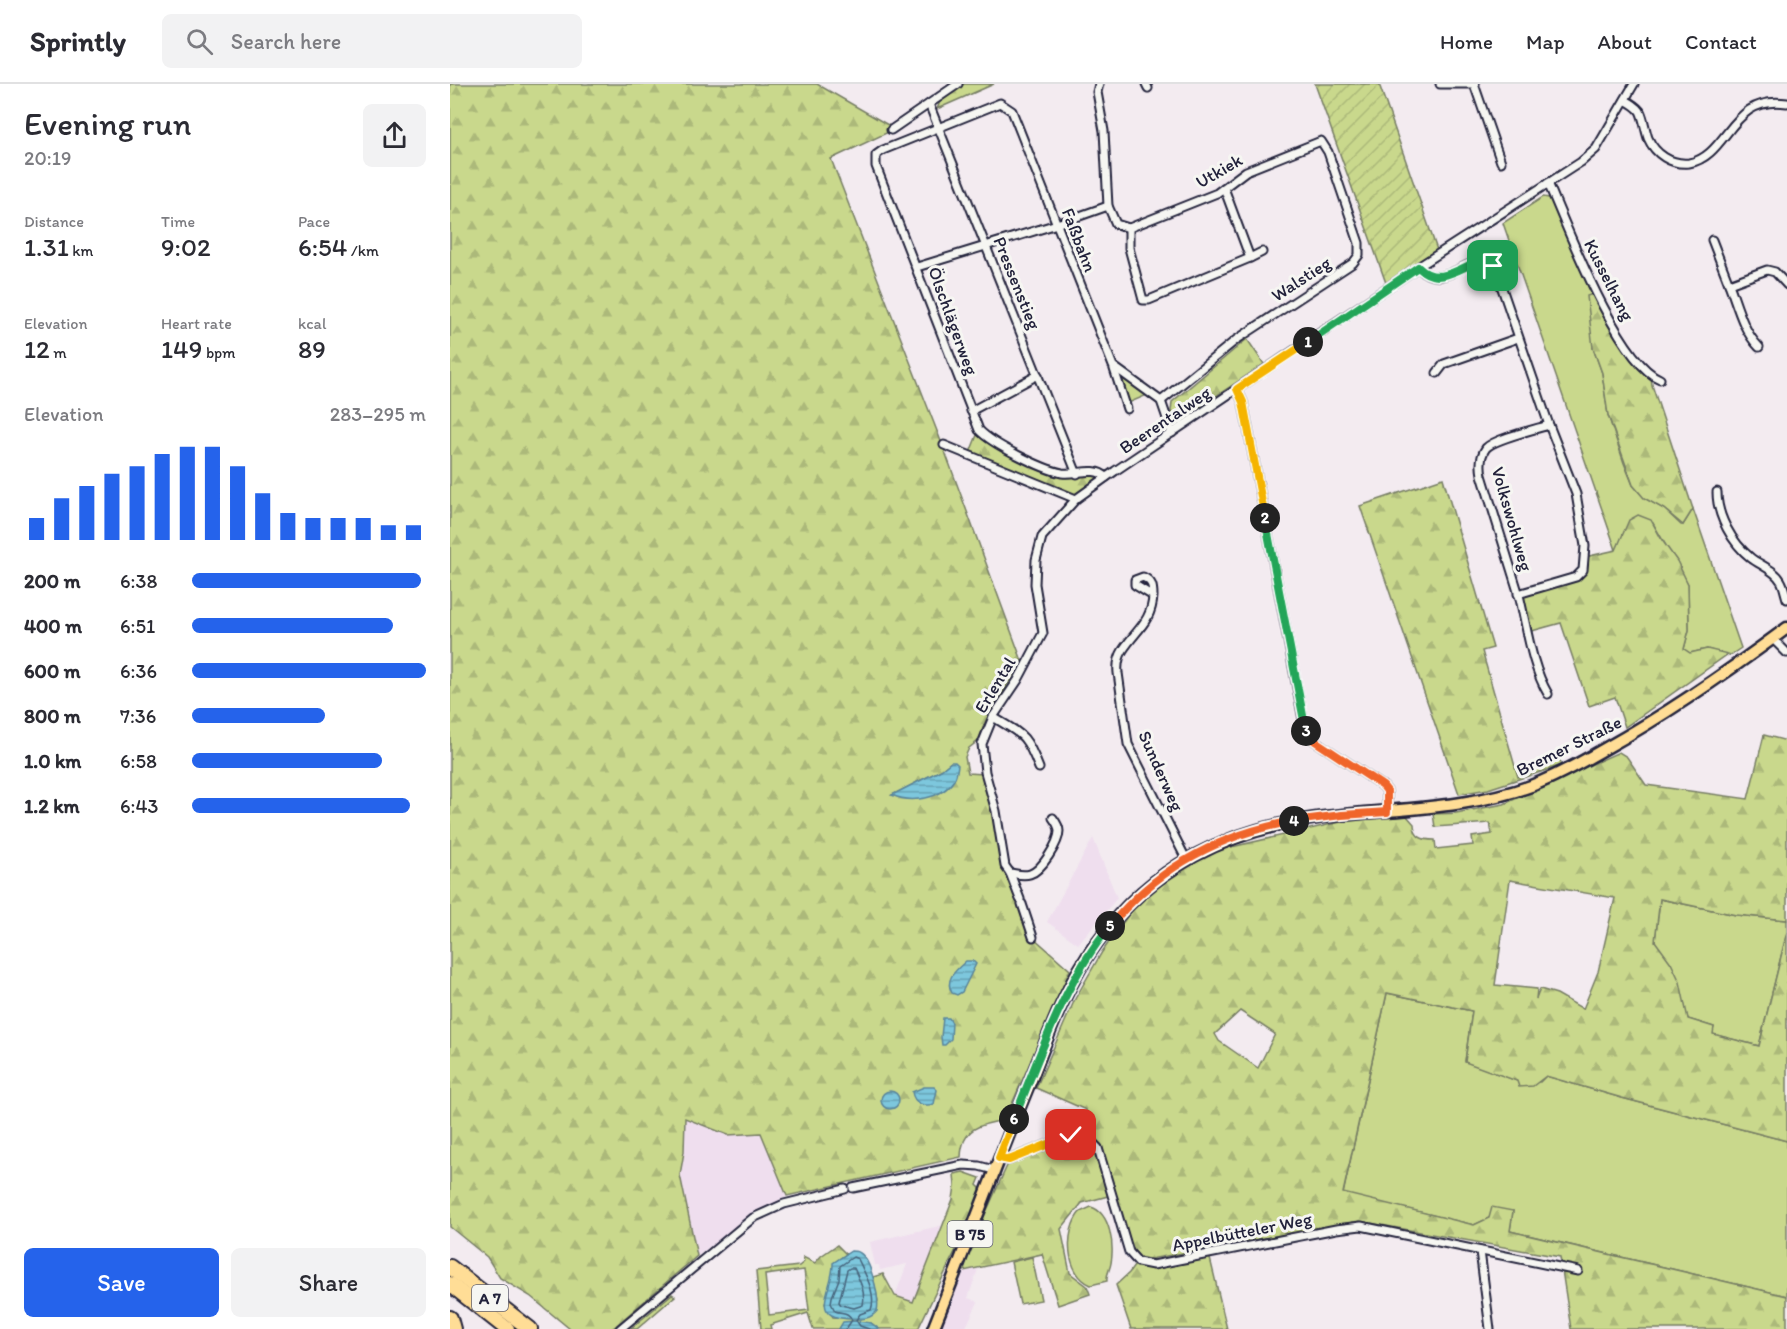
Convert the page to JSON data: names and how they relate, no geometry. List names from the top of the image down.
{
  "streets": {
    "highway": ["A 7"],
    "main road": ["Bremer Straße", "B 75"],
    "street": [
      "Utkiek",
      "Faßbahn",
      "Walstieg",
      "Kusselhang",
      "Pressenstieg",
      "Ölschlägerweg",
      "Beerentalweg",
      "Volkswohlweg",
      "Erlental",
      "Sunderweg",
      "Appelbütteler Weg"
    ]
  },
  "crossings": [
    ["Utkiek", "Walstieg"],
    ["Faßbahn", "Pressenstieg"],
    ["Faßbahn", "Ölschlägerweg"],
    ["Kusselhang", "Beerentalweg"],
    ["Pressenstieg", "Ölschlägerweg"],
    ["Ölschlägerweg", "Beerentalweg"],
    ["Beerentalweg", "Volkswohlweg"],
    ["Beerentalweg", "Erlental"],
    ["Bremer Straße", "Sunderweg"],
    ["Bremer Straße", "Appelbütteler Weg"]
  ],
  "page": {
    "header": "Sprintly",
    "search": "Search here",
    "nav": [
      "Home",
      "Map",
      "About",
      "Contact"
    ],
    "heading": ["Evening run", "20:19"],
    "stats": [
      ["Distance", "1.31 km"],
      ["Time", "9:02"],
      ["Pace", "6:54 /km"],
      ["Elevation", "12 m"],
      ["Heart rate", "149 bpm"],
      ["kcal", "89"]
    ],
    "pins": [
      "1",
      "2",
      "3",
      "4",
      "5",
      "6"
    ],
    "chart": ["Elevation", "283–295 m"],
    "list": [
      {
        "name": "200 m",
        "note": "6:38"
      },
      {
        "name": "400 m",
        "note": "6:51"
      },
      {
        "name": "600 m",
        "note": "6:36"
      },
      {
        "name": "800 m",
        "note": "7:36"
      },
      {
        "name": "1.0 km",
        "note": "6:58"
      },
      {
        "name": "1.2 km",
        "note": "6:43"
      }
    ],
    "buttons": ["Save", "Share"]
  }
}
